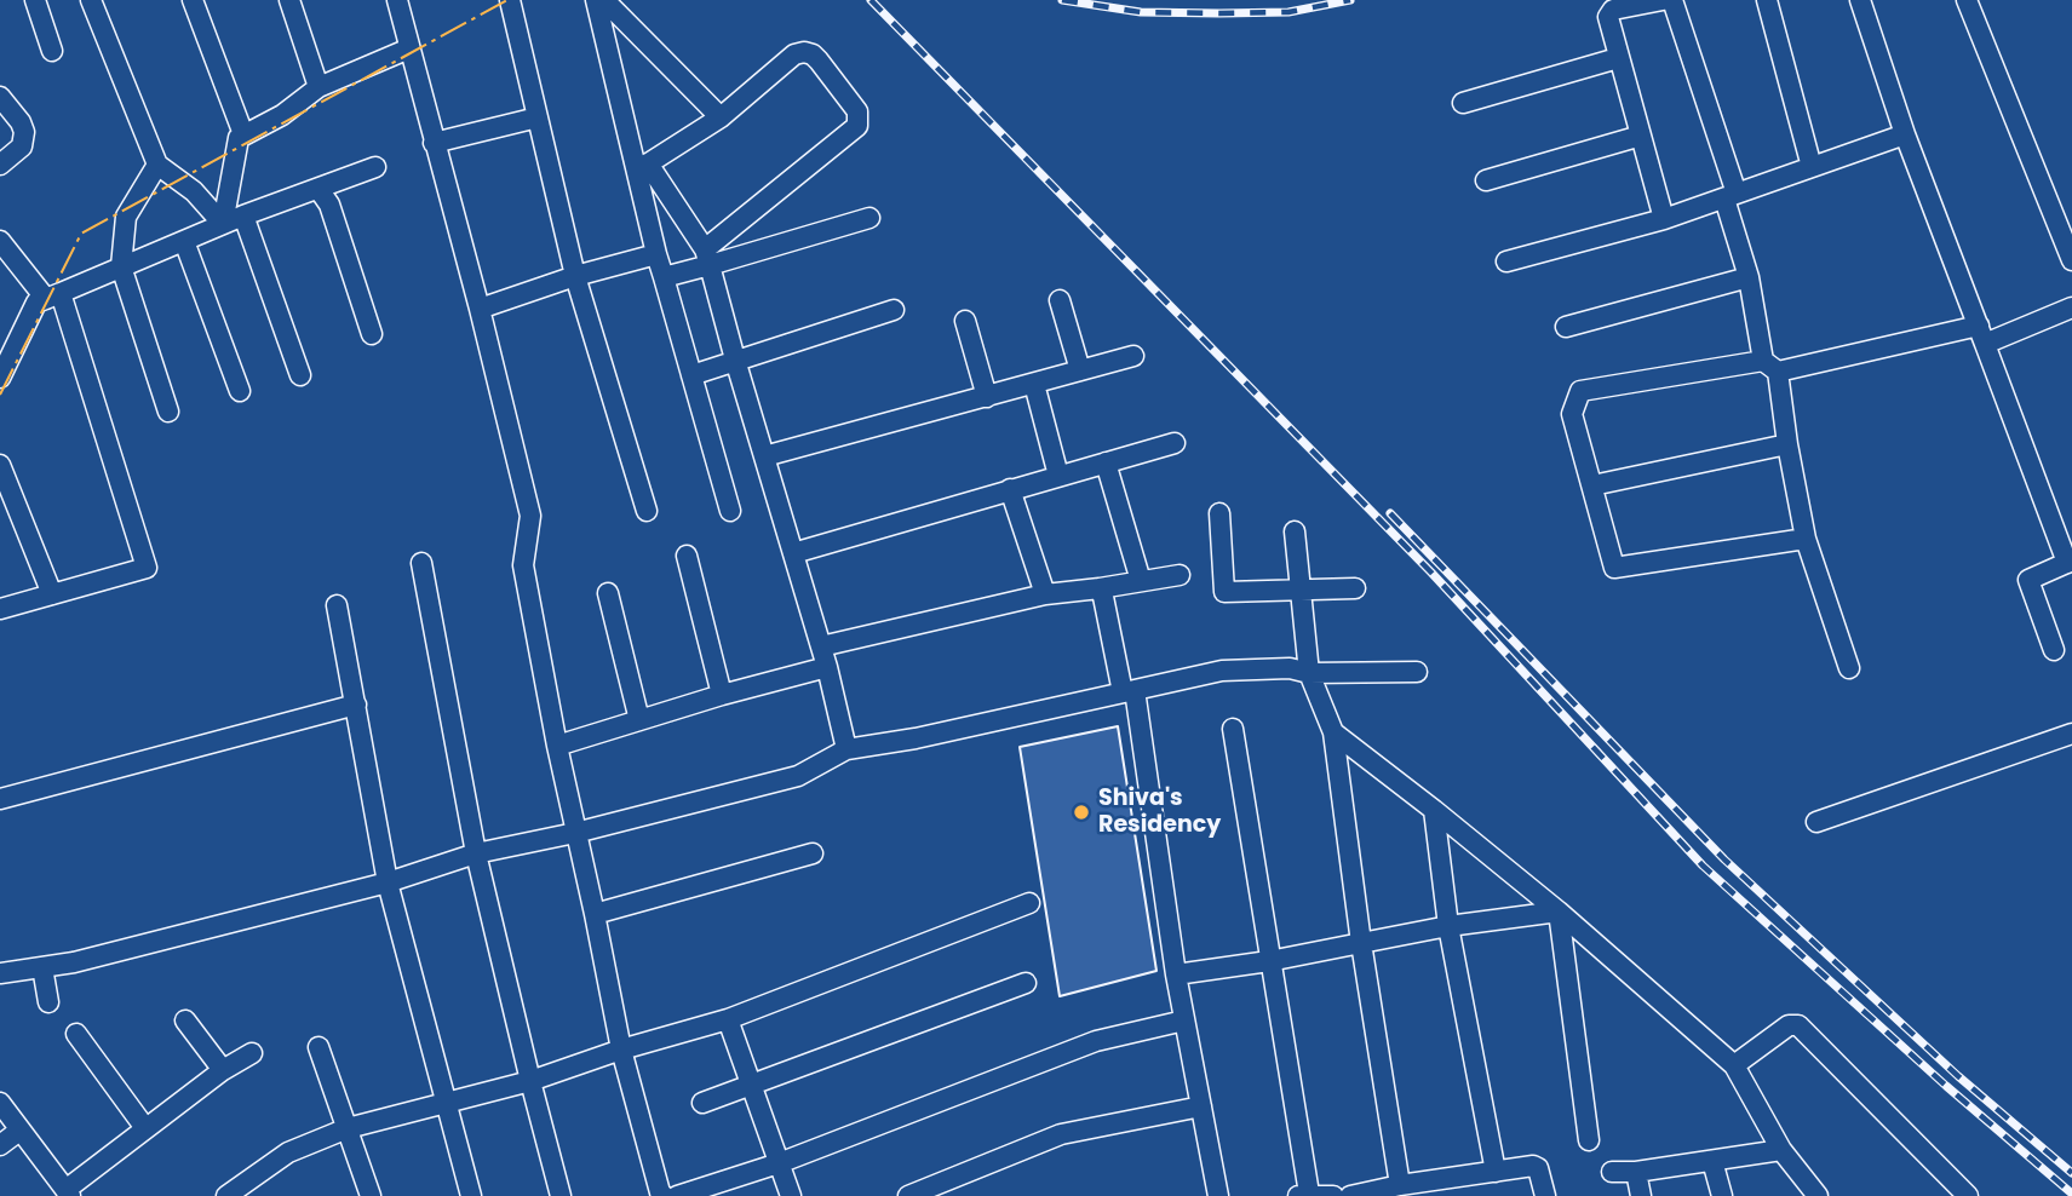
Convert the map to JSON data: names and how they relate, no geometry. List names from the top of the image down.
{
  "places": ["Shiva's Residency"]
}
